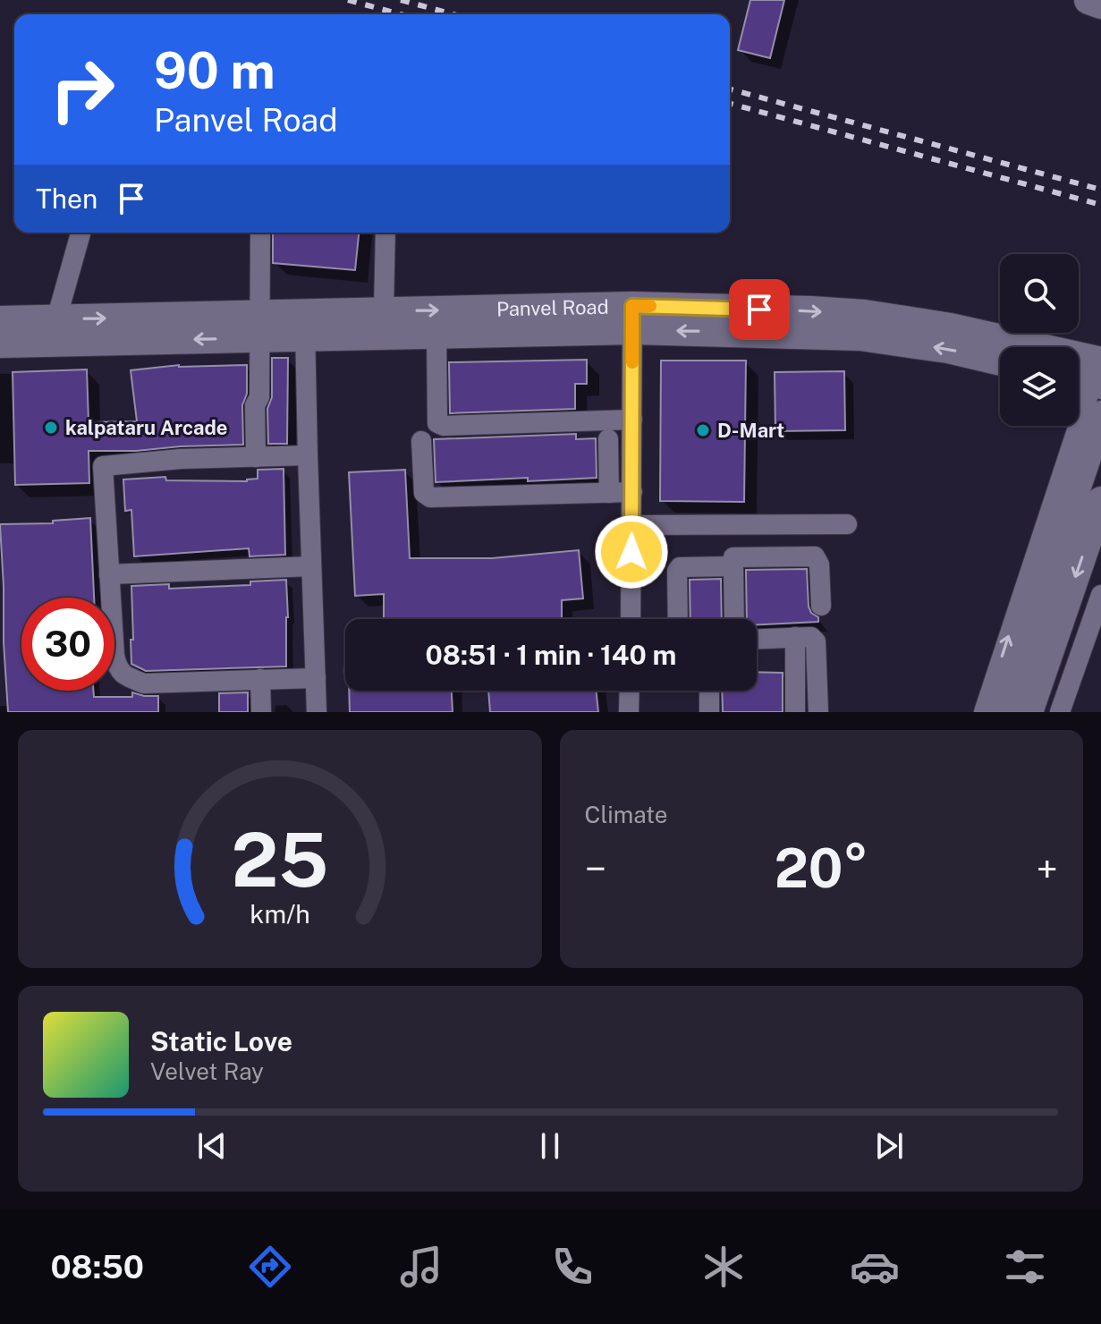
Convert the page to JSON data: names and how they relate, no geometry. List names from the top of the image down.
{
  "streets": {
    "street": ["Panvel Road"]
  },
  "places": ["kalpataru Arcade", "D-Mart"],
  "page": {
    "turn": ["90 m", "Panvel Road"],
    "then": "Then",
    "limit": "30",
    "trip": "08:51 · 1 min · 140 m",
    "tile": "Climate",
    "heat": ["−", "20°", "+"],
    "song": ["Static Love", "Velvet Ray"],
    "tabs": "08:50",
    "gauge": ["25", "km/h"]
  }
}
